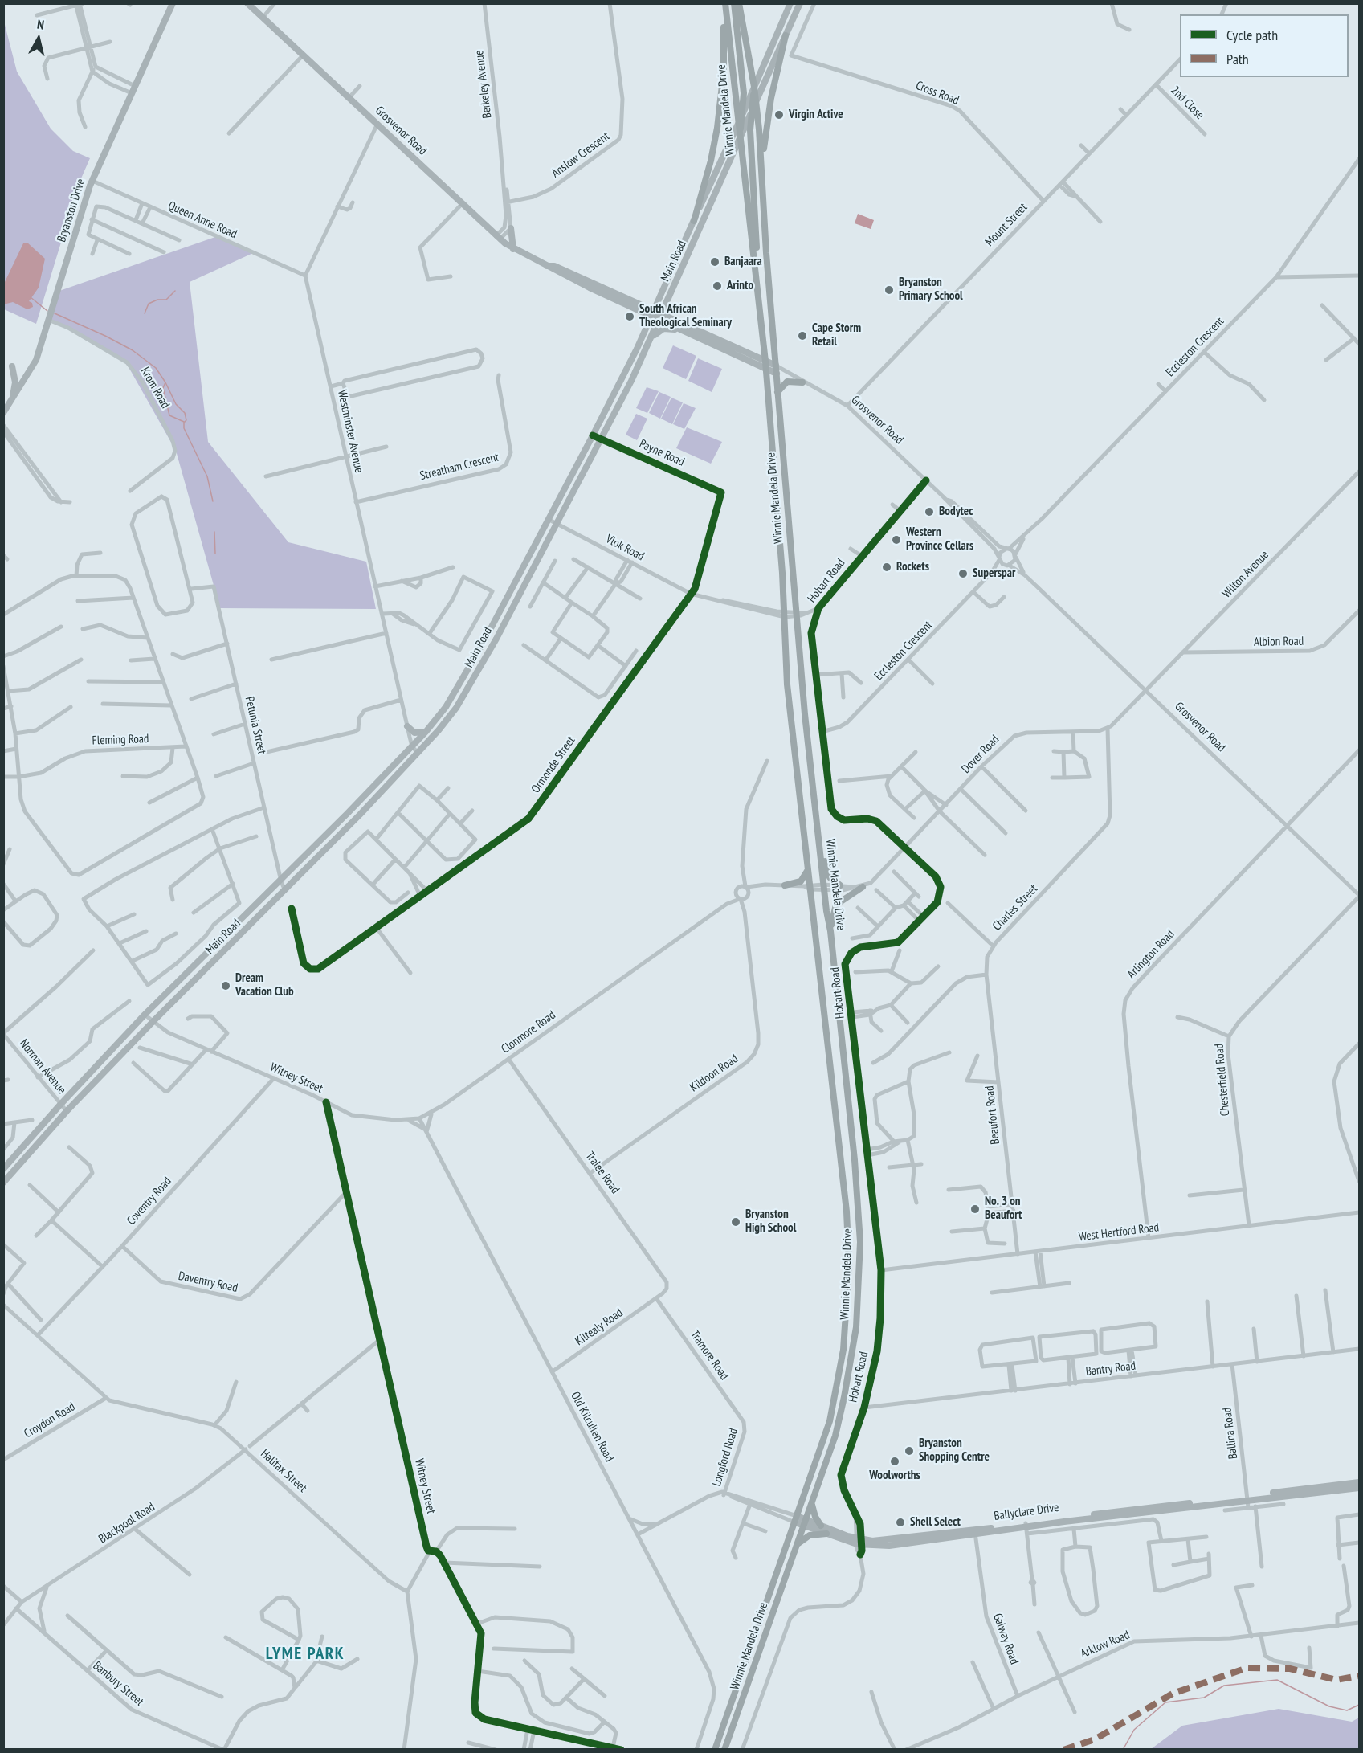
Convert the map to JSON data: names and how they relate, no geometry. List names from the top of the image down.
{
  "streets": {
    "main road": [
      "Winnie Mandela Drive",
      "Grosvenor Road",
      "Bryanston Drive",
      "Main Road",
      "Ballyclare Drive"
    ],
    "street": [
      "Berkeley Avenue",
      "Cross Road",
      "2nd Close",
      "Anslow Crescent",
      "Queen Anne Road",
      "Mount Street",
      "Eccleston Crescent",
      "Krom Road",
      "Westminster Avenue",
      "Payne Road",
      "Streatham Crescent",
      "Vlok Road",
      "Wilton Avenue",
      "Hobart Road",
      "Albion Road",
      "Petunia Street",
      "Fleming Road",
      "Dover Road",
      "Ormonde Street",
      "Charles Street",
      "Arlington Road",
      "Clonmore Road",
      "Norman Avenue",
      "Kildoon Road",
      "Witney Street",
      "Chesterfield Road",
      "Beaufort Road",
      "Tralee Road",
      "Coventry Road",
      "West Hertford Road",
      "Daventry Road",
      "Kiltealy Road",
      "Tramore Road",
      "Bantry Road",
      "Croydon Road",
      "Old Kilcullen Road",
      "Ballina Road",
      "Longford Road",
      "Halifax Street",
      "Blackpool Road",
      "Galway Road",
      "Arklow Road",
      "Banbury Street"
    ]
  },
  "crossings": [
    ["Berkeley Avenue", "Grosvenor Road"],
    ["Berkeley Avenue", "Anslow Crescent"],
    ["Cross Road", "Mount Street"],
    ["2nd Close", "Mount Street"],
    ["Winnie Mandela Drive", "Grosvenor Road"],
    ["Winnie Mandela Drive", "Main Road"],
    ["Winnie Mandela Drive", "Vlok Road"],
    ["Winnie Mandela Drive", "Hobart Road"],
    ["Winnie Mandela Drive", "Ballyclare Drive"],
    ["Grosvenor Road", "Mount Street"],
    ["Grosvenor Road", "Main Road"],
    ["Grosvenor Road", "Eccleston Crescent"],
    ["Grosvenor Road", "Wilton Avenue"],
    ["Grosvenor Road", "Hobart Road"],
    ["Grosvenor Road", "Arlington Road"],
    ["Grosvenor Road", "Chesterfield Road"],
    ["Bryanston Drive", "Queen Anne Road"],
    ["Bryanston Drive", "Krom Road"],
    ["Queen Anne Road", "Westminster Avenue"],
    ["Main Road", "Westminster Avenue"],
    ["Main Road", "Payne Road"],
    ["Main Road", "Vlok Road"],
    ["Main Road", "Petunia Street"],
    ["Main Road", "Norman Avenue"],
    ["Main Road", "Witney Street"],
    ["Eccleston Crescent", "Hobart Road"],
    ["Westminster Avenue", "Streatham Crescent"],
    ["Payne Road", "Ormonde Street"],
    ["Vlok Road", "Ormonde Street"],
    ["Wilton Avenue", "Albion Road"],
    ["Hobart Road", "Dover Road"],
    ["Hobart Road", "West Hertford Road"],
    ["Hobart Road", "Bantry Road"],
    ["Hobart Road", "Ballyclare Drive"],
    ["Dover Road", "Charles Street"],
    ["Charles Street", "Beaufort Road"],
    ["Arlington Road", "West Hertford Road"],
    ["Clonmore Road", "Kildoon Road"],
    ["Clonmore Road", "Witney Street"],
    ["Clonmore Road", "Tralee Road"],
    ["Clonmore Road", "Old Kilcullen Road"],
    ["Kildoon Road", "Tralee Road"],
    ["Witney Street", "Coventry Road"],
    ["Witney Street", "Daventry Road"],
    ["Witney Street", "Blackpool Road"],
    ["Chesterfield Road", "West Hertford Road"],
    ["Beaufort Road", "West Hertford Road"],
    ["Tralee Road", "Kiltealy Road"],
    ["Tralee Road", "Tramore Road"],
    ["Coventry Road", "Daventry Road"],
    ["Coventry Road", "Halifax Street"],
    ["Kiltealy Road", "Tramore Road"],
    ["Kiltealy Road", "Old Kilcullen Road"],
    ["Tramore Road", "Longford Road"],
    ["Bantry Road", "Ballina Road"],
    ["Croydon Road", "Halifax Street"],
    ["Ballina Road", "Ballyclare Drive"],
    ["Longford Road", "Ballyclare Drive"],
    ["Halifax Street", "Blackpool Road"],
    ["Ballyclare Drive", "Galway Road"],
    ["Blackpool Road", "Banbury Street"],
    ["Galway Road", "Arklow Road"]
  ],
  "districts": ["LYME PARK"],
  "places": [
    "Virgin Active",
    "Banjaara",
    "Arinto",
    "Bryanston Primary School",
    "South African Theological Seminary",
    "Cape Storm Retail",
    "Bodytec",
    "Western Province Cellars",
    "Rockets",
    "Superspar",
    "Dream Vacation Club",
    "No. 3 on Beaufort",
    "Bryanston High School",
    "Bryanston Shopping Centre",
    "Woolworths",
    "Shell Select"
  ],
  "legend": ["Cycle path", "Path"],
  "north": "top"
}
